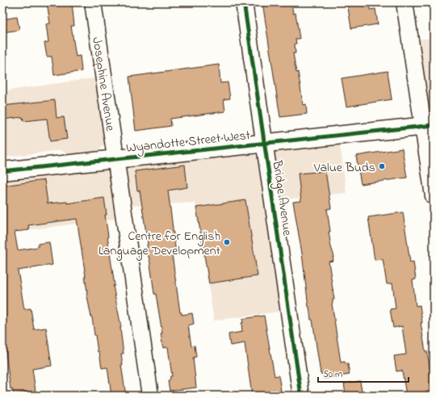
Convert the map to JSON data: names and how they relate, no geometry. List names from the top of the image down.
{
  "streets": {
    "main road": ["Wyandotte Street West"],
    "street": ["Josephine Avenue", "Bridge Avenue"]
  },
  "crossings": [
    ["Josephine Avenue", "Wyandotte Street West"],
    ["Wyandotte Street West", "Bridge Avenue"]
  ],
  "places": ["Value Buds", "Centre for English Language Development"],
  "scale_bar": "50 m"
}
